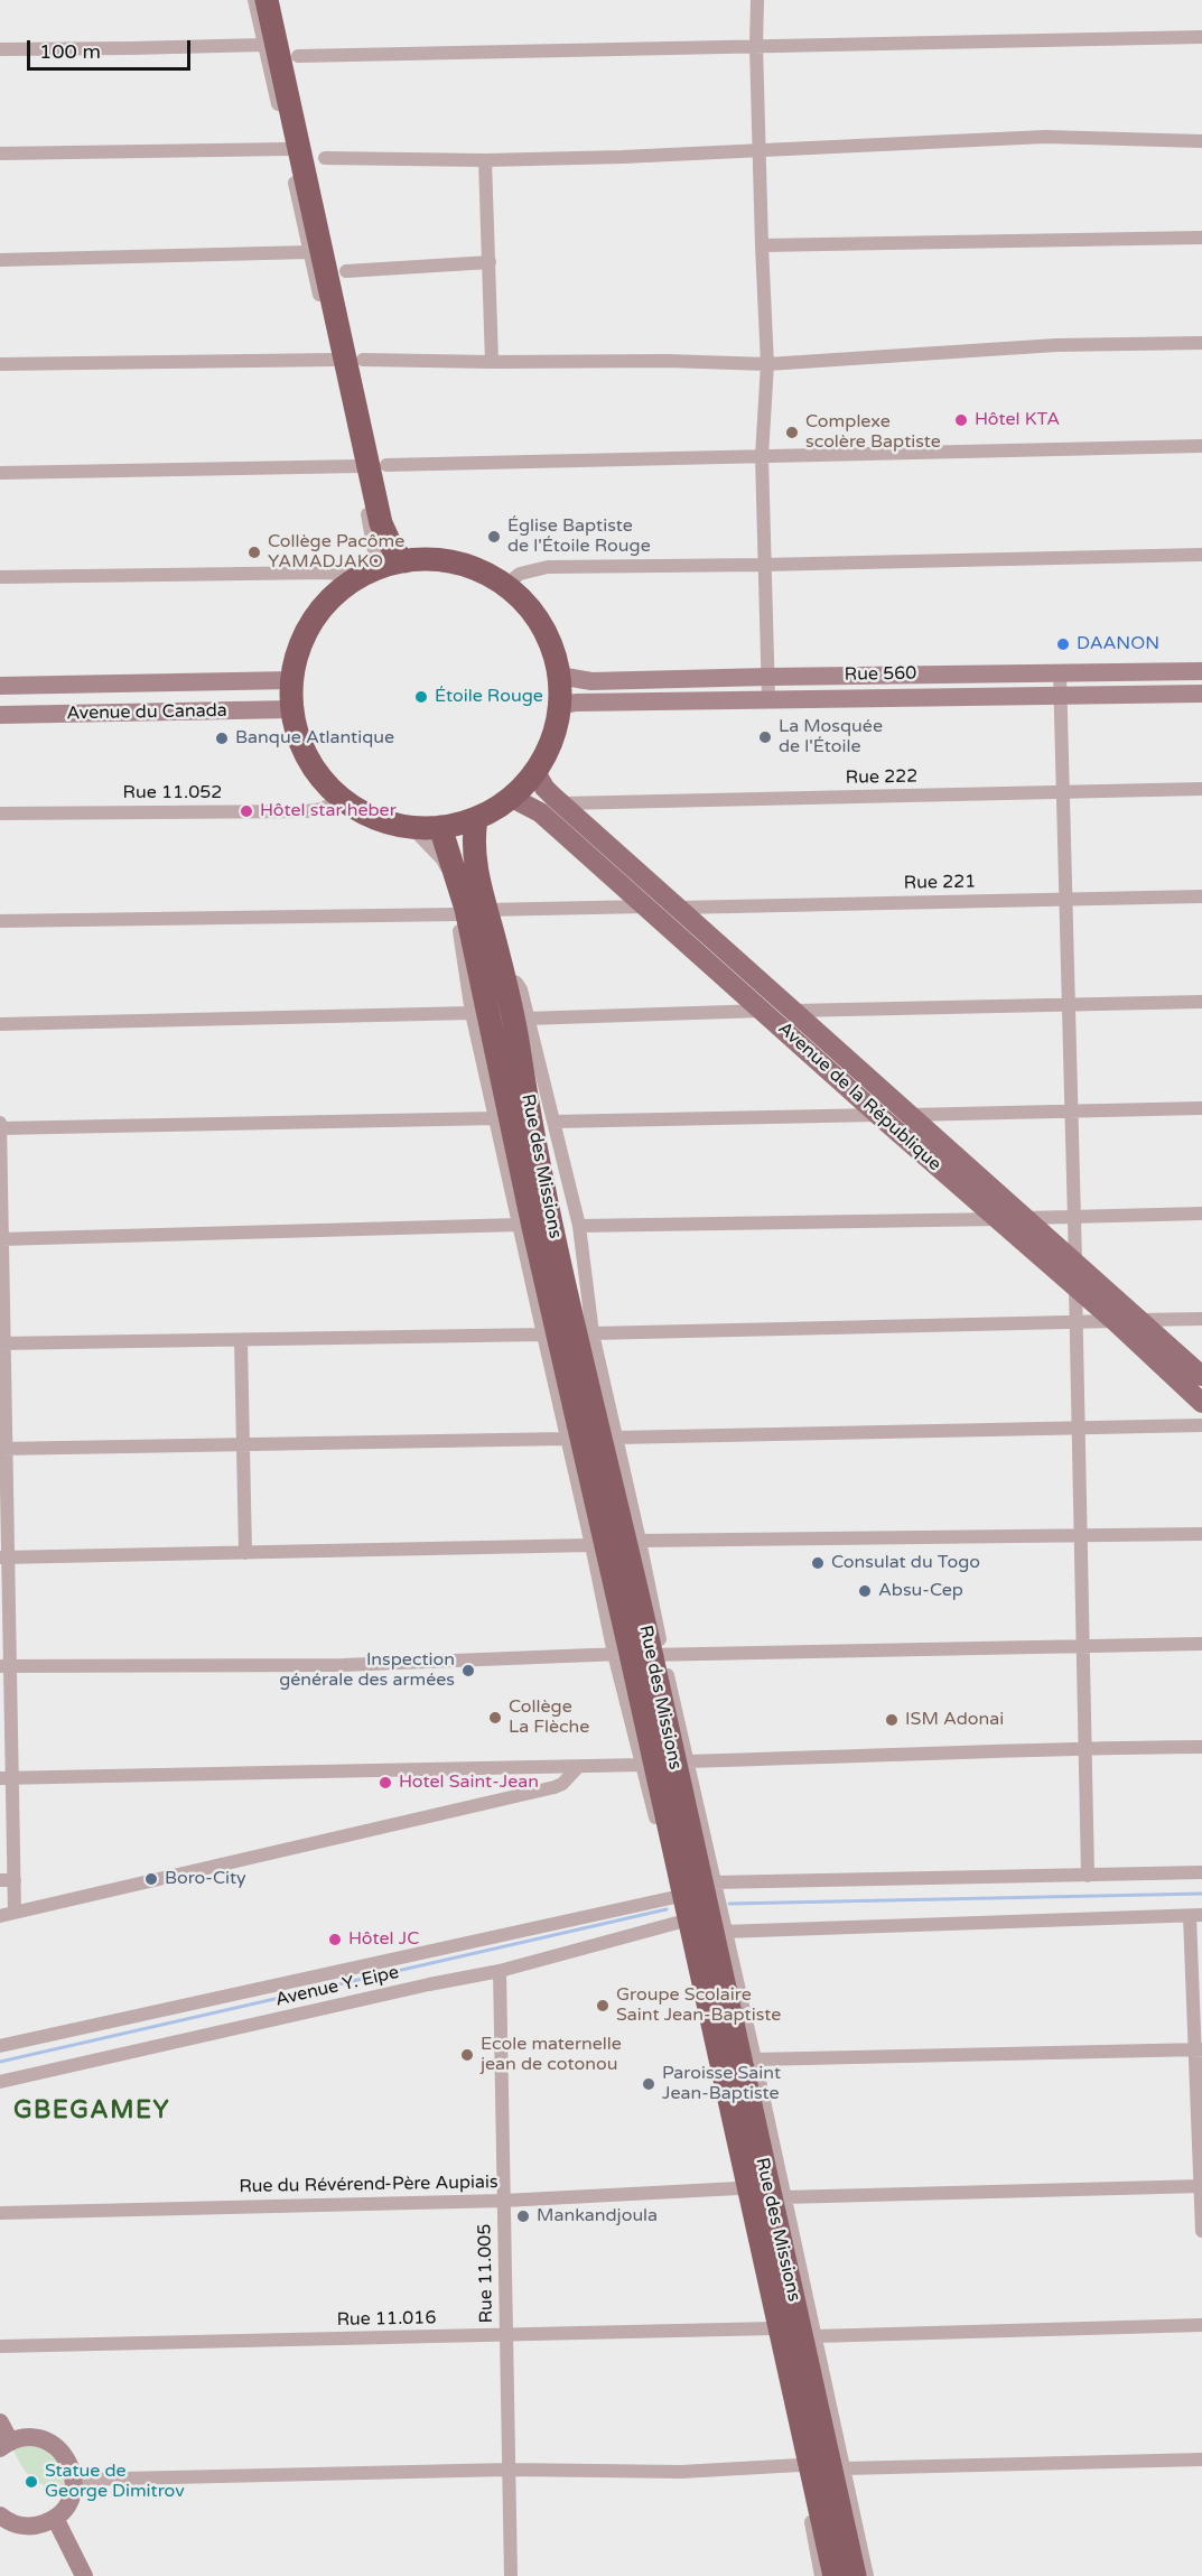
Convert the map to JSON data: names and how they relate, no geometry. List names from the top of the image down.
{
  "streets": {
    "highway": ["Rue des Missions"],
    "main road": ["Rue 560", "Avenue du Canada", "Avenue de la République"],
    "street": [
      "Rue 222",
      "Rue 11.052",
      "Rue 221",
      "Avenue Y. Eipe",
      "Rue du Révérend-Père Aupiais",
      "Rue 11.005",
      "Rue 11.016"
    ]
  },
  "crossings": [
    ["Rue 222", "Avenue de la République"],
    ["Rue 221", "Avenue de la République"],
    ["Avenue Y. Eipe", "Rue 11.005"],
    ["Rue du Révérend-Père Aupiais", "Rue 11.005"],
    ["Rue 11.005", "Rue 11.016"]
  ],
  "districts": ["GBEGAMEY"],
  "places": [
    "Hôtel KTA",
    "Complexe scolère Baptiste",
    "Église Baptiste de l'Étoile Rouge",
    "Collège Pacôme YAMADJAKO",
    "DAANON",
    "Étoile Rouge",
    "La Mosquée de l'Étoile",
    "Banque Atlantique",
    "Hôtel star heber",
    "Consulat du Togo",
    "Absu-Cep",
    "Inspection générale des armées",
    "Collège La Flèche",
    "ISM Adonai",
    "Hotel Saint-Jean",
    "Boro-City",
    "Hôtel JC",
    "Groupe Scolaire Saint Jean-Baptiste",
    "Ecole maternelle jean de cotonou",
    "Paroisse Saint Jean-Baptiste",
    "Mankandjoula",
    "Statue de George Dimitrov"
  ],
  "scale_bar": "100 m"
}
